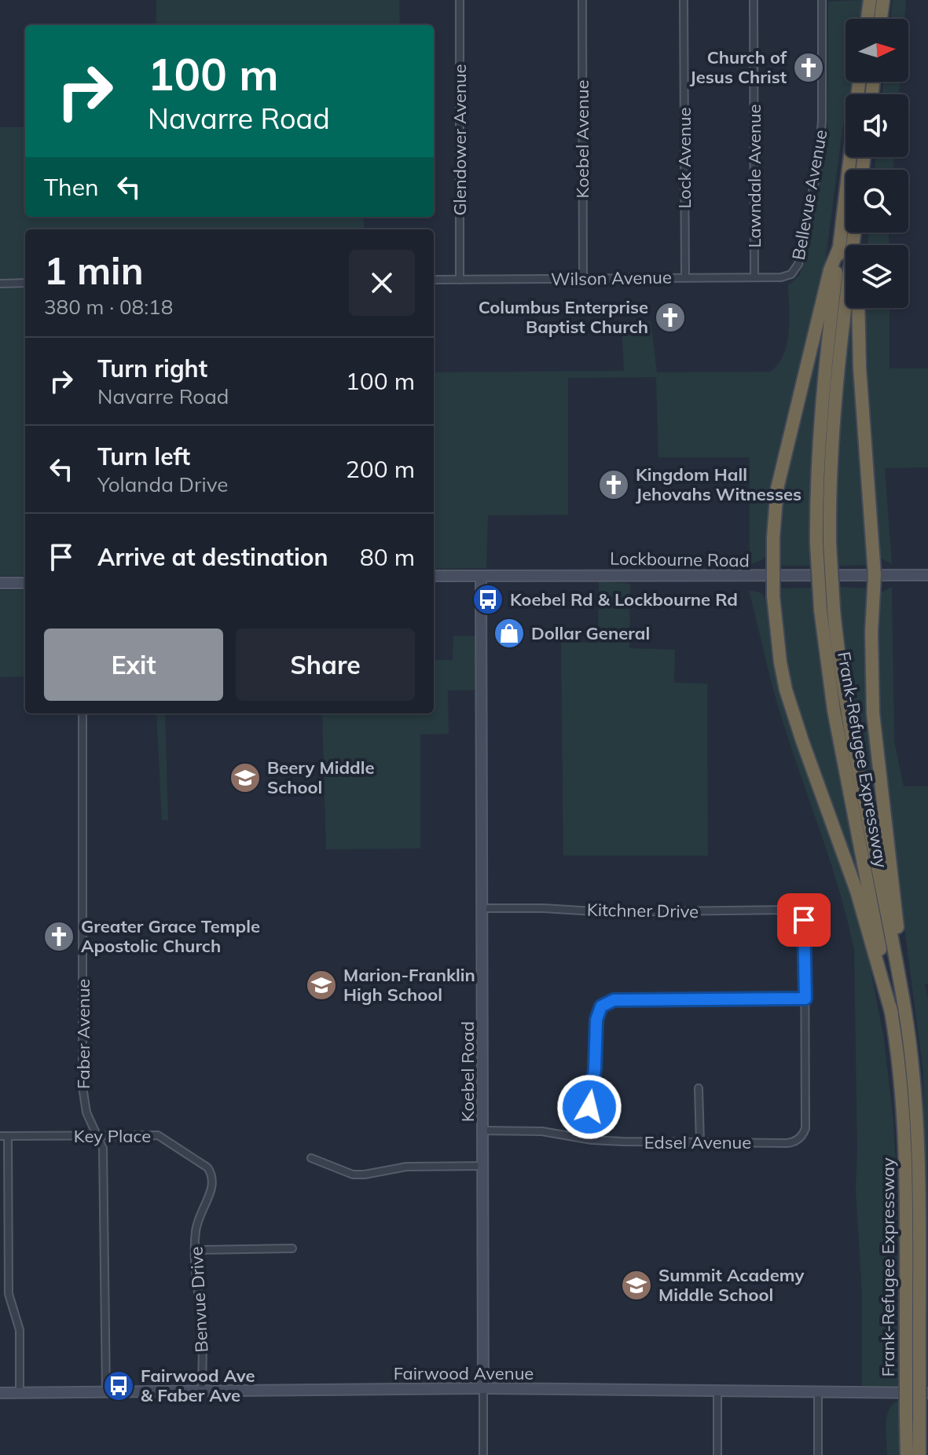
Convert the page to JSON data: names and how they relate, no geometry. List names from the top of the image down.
{
  "streets": {
    "highway": ["Frank-Refugee Expressway"],
    "street": [
      "Koebel Avenue",
      "Glendower Avenue",
      "Lock Avenue",
      "Lawndale Avenue",
      "Bellevue Avenue",
      "Wilson Avenue",
      "Lockbourne Road",
      "Kitchner Drive",
      "Faber Avenue",
      "Koebel Road",
      "Key Place",
      "Edsel Avenue",
      "Benvue Drive",
      "Fairwood Avenue"
    ]
  },
  "crossings": [
    ["Koebel Avenue", "Wilson Avenue"],
    ["Glendower Avenue", "Wilson Avenue"],
    ["Lock Avenue", "Wilson Avenue"],
    ["Lawndale Avenue", "Wilson Avenue"],
    ["Bellevue Avenue", "Wilson Avenue"],
    ["Lockbourne Road", "Koebel Road"],
    ["Kitchner Drive", "Koebel Road"],
    ["Kitchner Drive", "Edsel Avenue"],
    ["Faber Avenue", "Key Place"],
    ["Faber Avenue", "Fairwood Avenue"],
    ["Koebel Road", "Edsel Avenue"],
    ["Koebel Road", "Fairwood Avenue"],
    ["Key Place", "Benvue Drive"],
    ["Benvue Drive", "Fairwood Avenue"]
  ],
  "places": {
    "church": [
      "Church of Jesus Christ",
      "Columbus Enterprise Baptist Church",
      "Kingdom Hall Jehovahs Witnesses",
      "Greater Grace Temple Apostolic Church"
    ],
    "bus stop": ["Koebel Rd & Lockbourne Rd", "Fairwood Ave & Faber Ave"],
    "shop": ["Dollar General"],
    "school or university": ["Beery Middle School", "Marion-Franklin High School", "Summit Academy Middle School"]
  },
  "north": "right",
  "page": {
    "turn": ["100 m", "Navarre Road"],
    "then": "Then",
    "heading": ["1 min", "380 m · 08:18"],
    "list": [
      {
        "name": "Turn right",
        "note": "Navarre Road",
        "value": "100 m"
      },
      {
        "name": "Turn left",
        "note": "Yolanda Drive",
        "value": "200 m"
      },
      {
        "name": "Arrive at destination",
        "value": "80 m"
      }
    ],
    "buttons": ["Exit", "Share"]
  }
}
